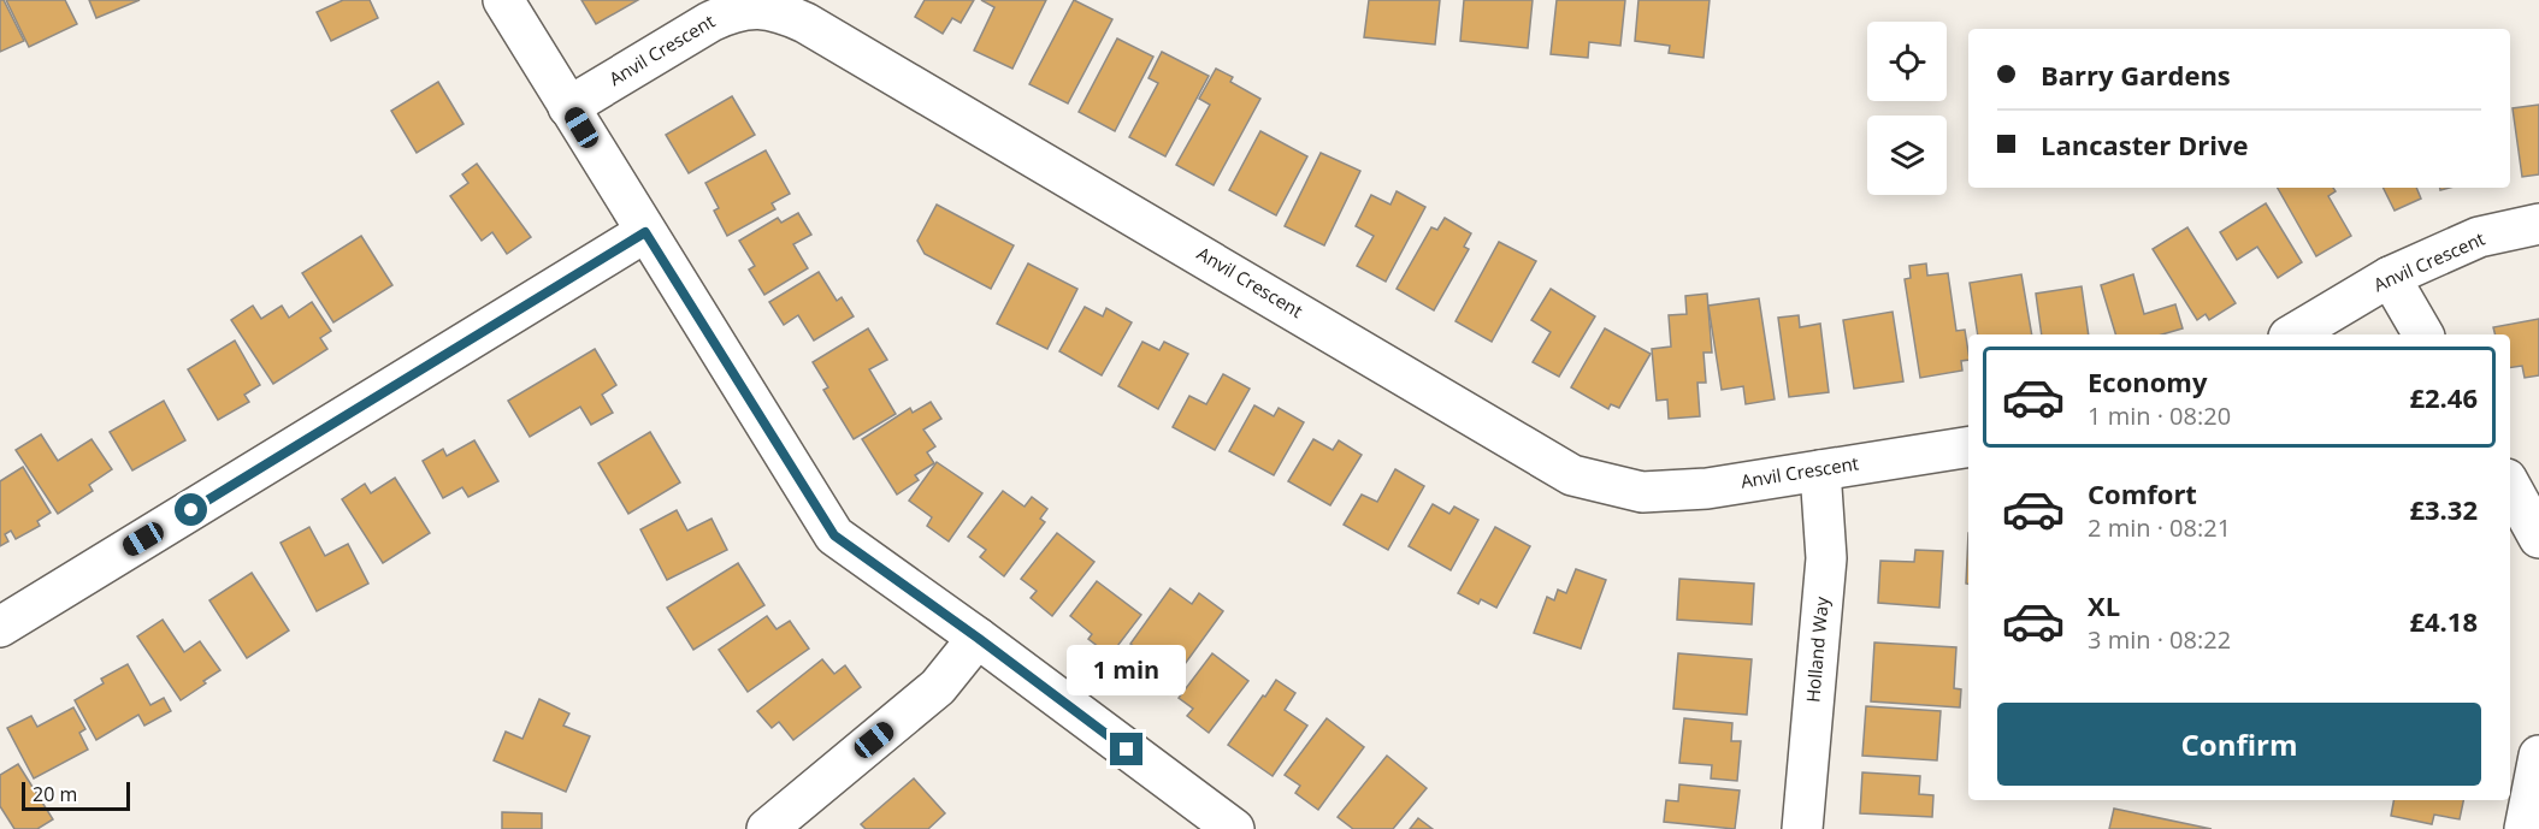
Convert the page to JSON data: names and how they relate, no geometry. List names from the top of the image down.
{
  "streets": {
    "street": ["Anvil Crescent", "Holland Way"]
  },
  "crossings": [
    ["Anvil Crescent", "Holland Way"]
  ],
  "scale_bar": "20 m",
  "page": {
    "banner": ["Barry Gardens", "Lancaster Drive"],
    "list": [
      {
        "name": "Economy",
        "note": "1 min · 08:20",
        "value": "£2.46"
      },
      {
        "name": "Comfort",
        "note": "2 min · 08:21",
        "value": "£3.32"
      },
      {
        "name": "XL",
        "note": "3 min · 08:22",
        "value": "£4.18"
      }
    ],
    "bubble": "1 min",
    "buttons": "Confirm",
    "scale": "20 m"
  }
}
